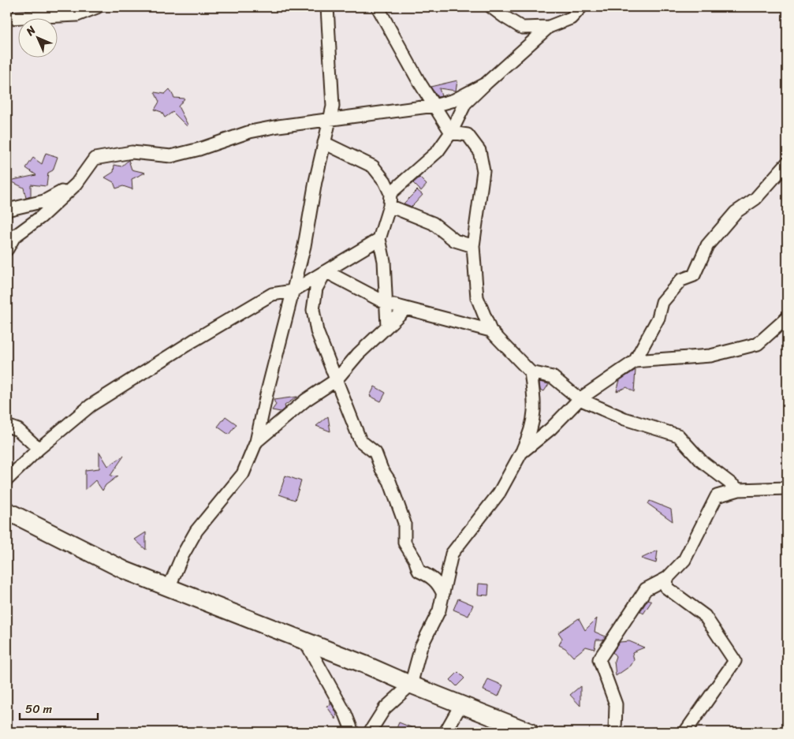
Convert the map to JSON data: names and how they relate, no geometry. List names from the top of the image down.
{
  "scale_bar": "50 m",
  "north": "top left"
}
